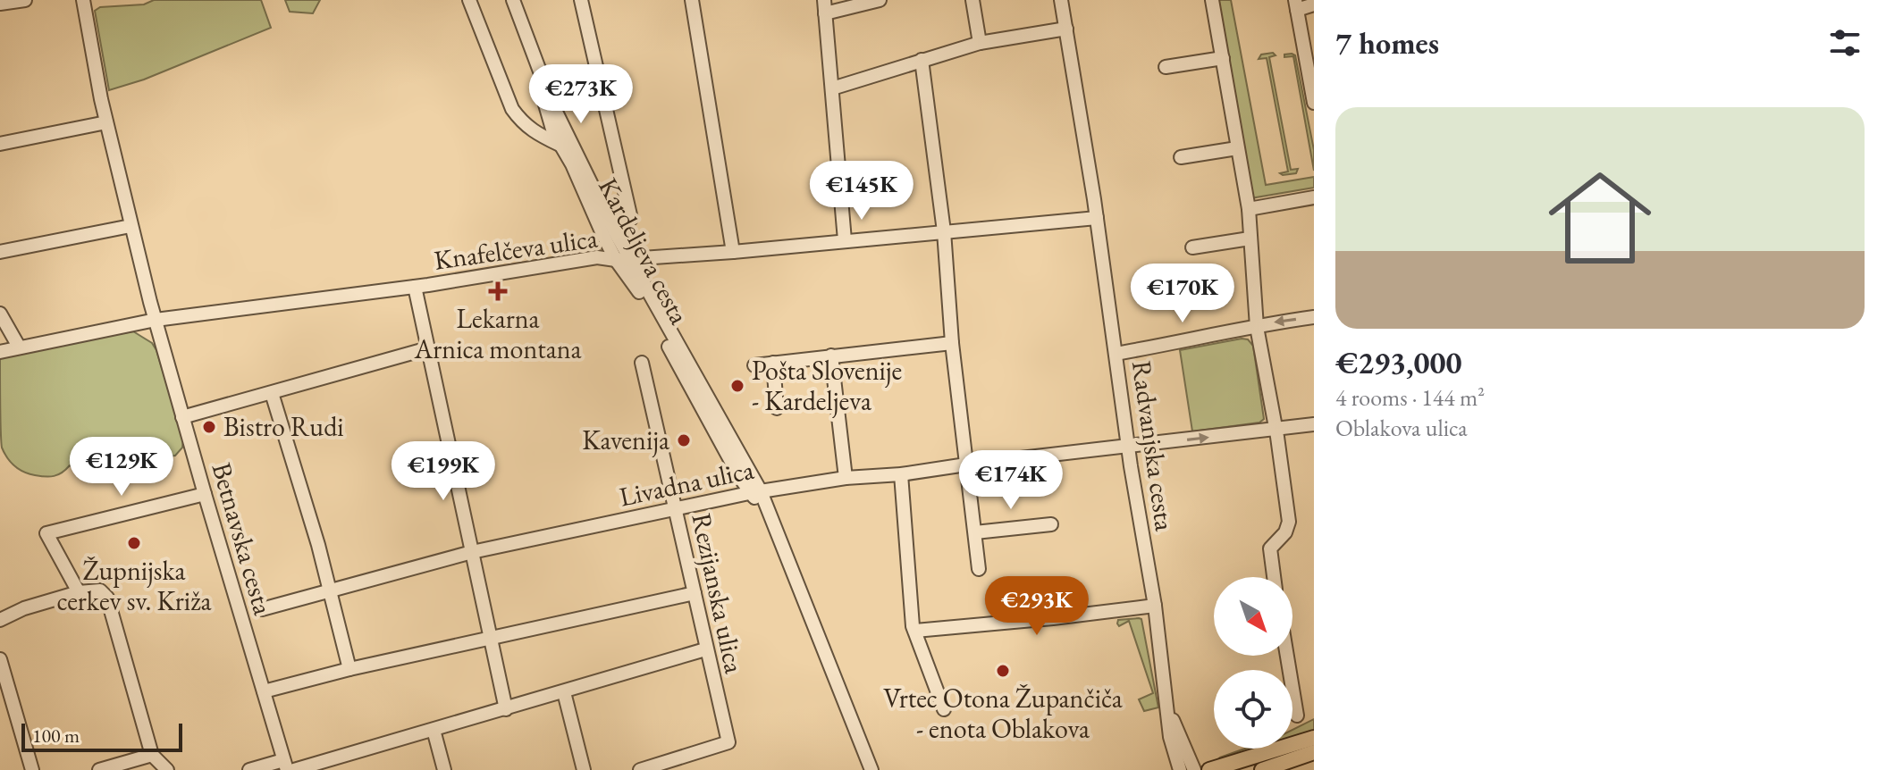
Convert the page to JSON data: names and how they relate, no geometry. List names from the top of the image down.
{
  "streets": {
    "street": [
      "Knafelčeva ulica",
      "Kardeljeva cesta",
      "Radvanjska cesta",
      "Livadna ulica",
      "Betnavska cesta",
      "Rezijanska ulica"
    ]
  },
  "crossings": [
    ["Knafelčeva ulica", "Kardeljeva cesta"],
    ["Knafelčeva ulica", "Radvanjska cesta"],
    ["Knafelčeva ulica", "Betnavska cesta"],
    ["Kardeljeva cesta", "Livadna ulica"],
    ["Radvanjska cesta", "Livadna ulica"],
    ["Livadna ulica", "Rezijanska ulica"]
  ],
  "places": {
    "health": ["Lekarna Arnica montana"],
    "other": [
      "Pošta Slovenije - Kardeljeva",
      "Bistro Rudi",
      "Kavenija",
      "Župnijska cerkev sv. Križa",
      "Vrtec Otona Župančiča - enota Oblakova"
    ]
  },
  "scale_bar": "100 m",
  "north": "bottom right",
  "page": {
    "heading": "7 homes",
    "price": [
      "€273K",
      "€145K",
      "€170K",
      "€129K",
      "€199K",
      "€174K",
      "€293K"
    ],
    "list": [
      {
        "name": "€293,000",
        "note": "4 rooms · 144 m² · Oblakova ulica"
      }
    ],
    "scale": "100 m"
  }
}
